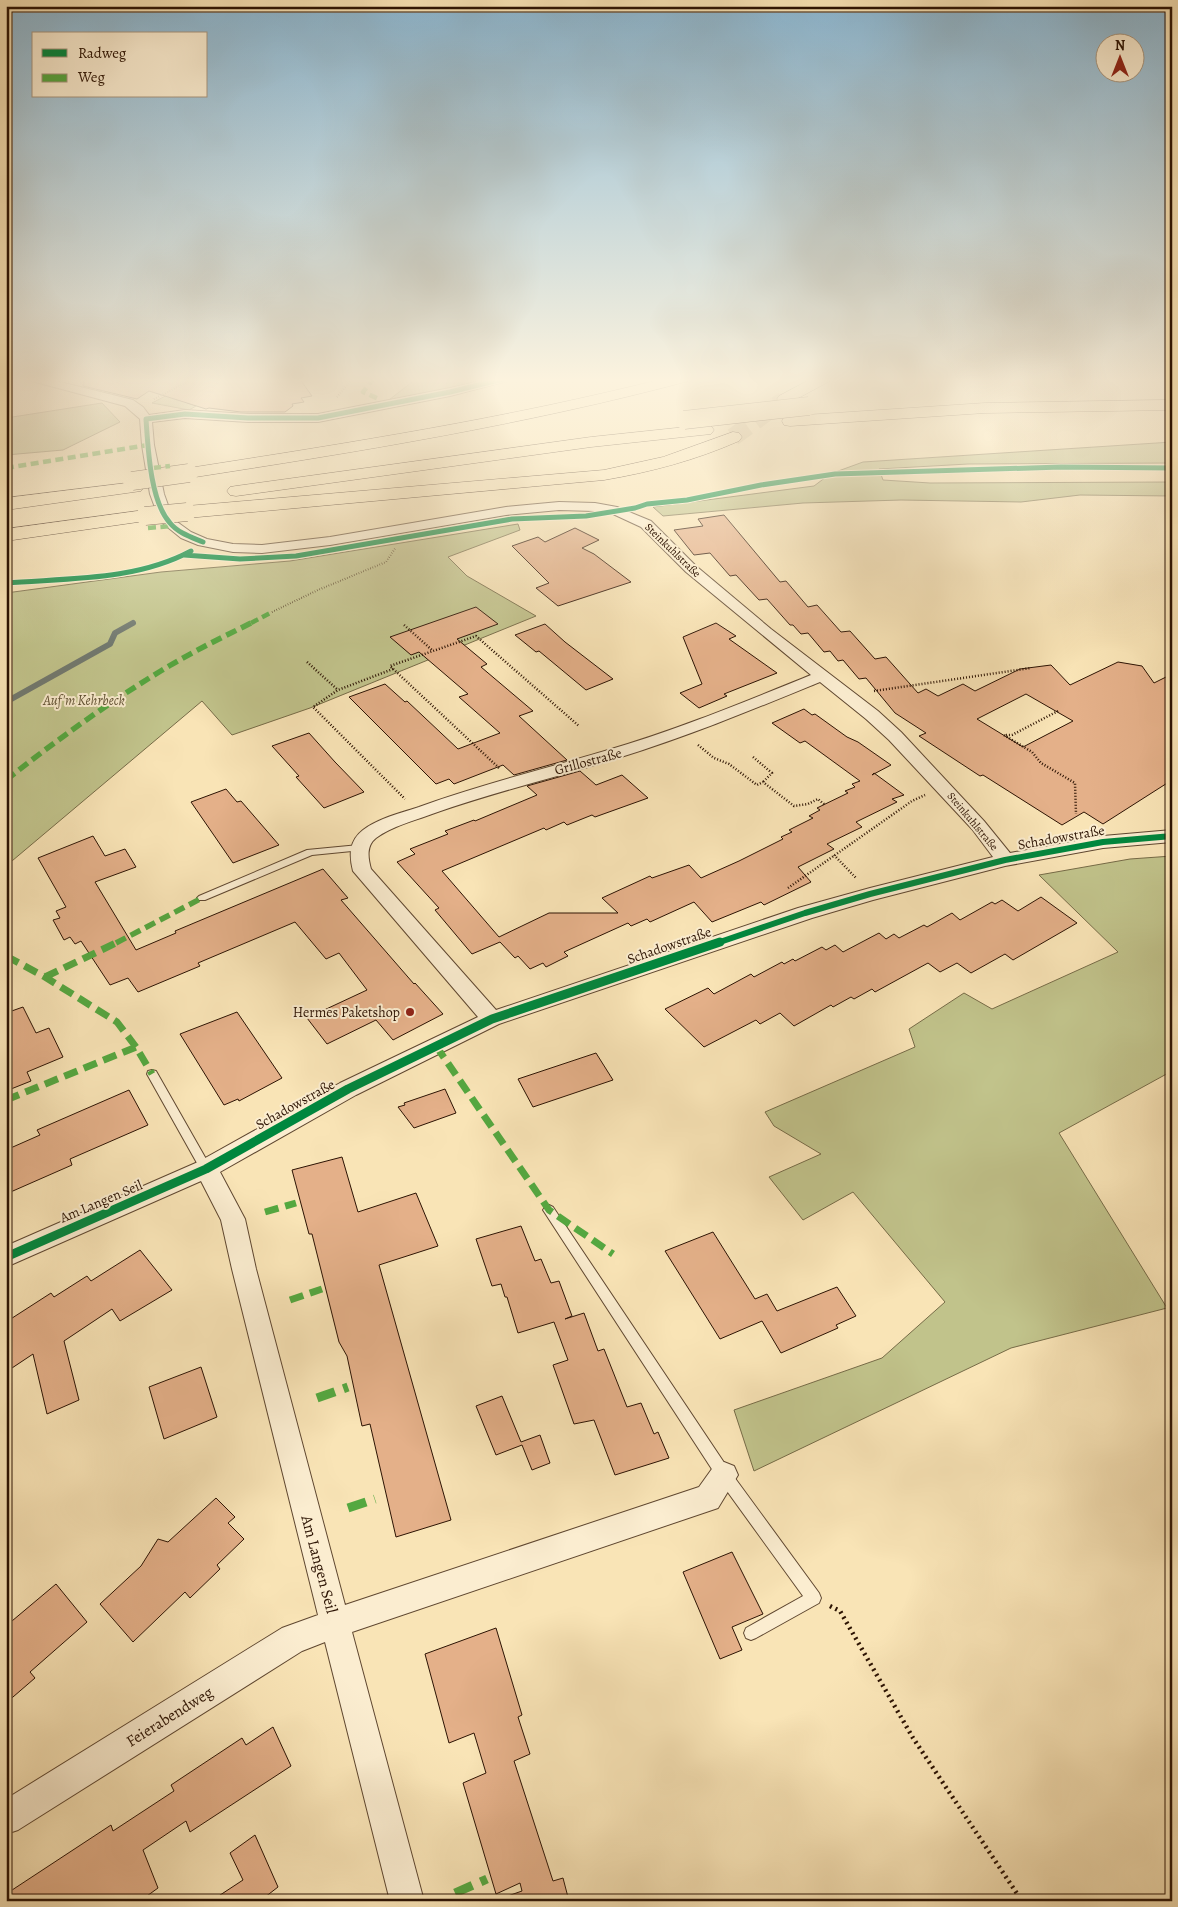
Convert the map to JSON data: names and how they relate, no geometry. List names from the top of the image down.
{
  "streets": {
    "street": [
      "Steinkuhlstraße",
      "Grillostraße",
      "Schadowstraße",
      "Am Langen Seil",
      "Feierabendweg"
    ]
  },
  "crossings": [
    ["Steinkuhlstraße", "Grillostraße"],
    ["Steinkuhlstraße", "Schadowstraße"],
    ["Schadowstraße", "Am Langen Seil"],
    ["Am Langen Seil", "Feierabendweg"]
  ],
  "parks": ["Auf'm Kehrbeck"],
  "places": ["Hermes Paketshop"],
  "legend": ["Radweg", "Weg"],
  "north": "top"
}
